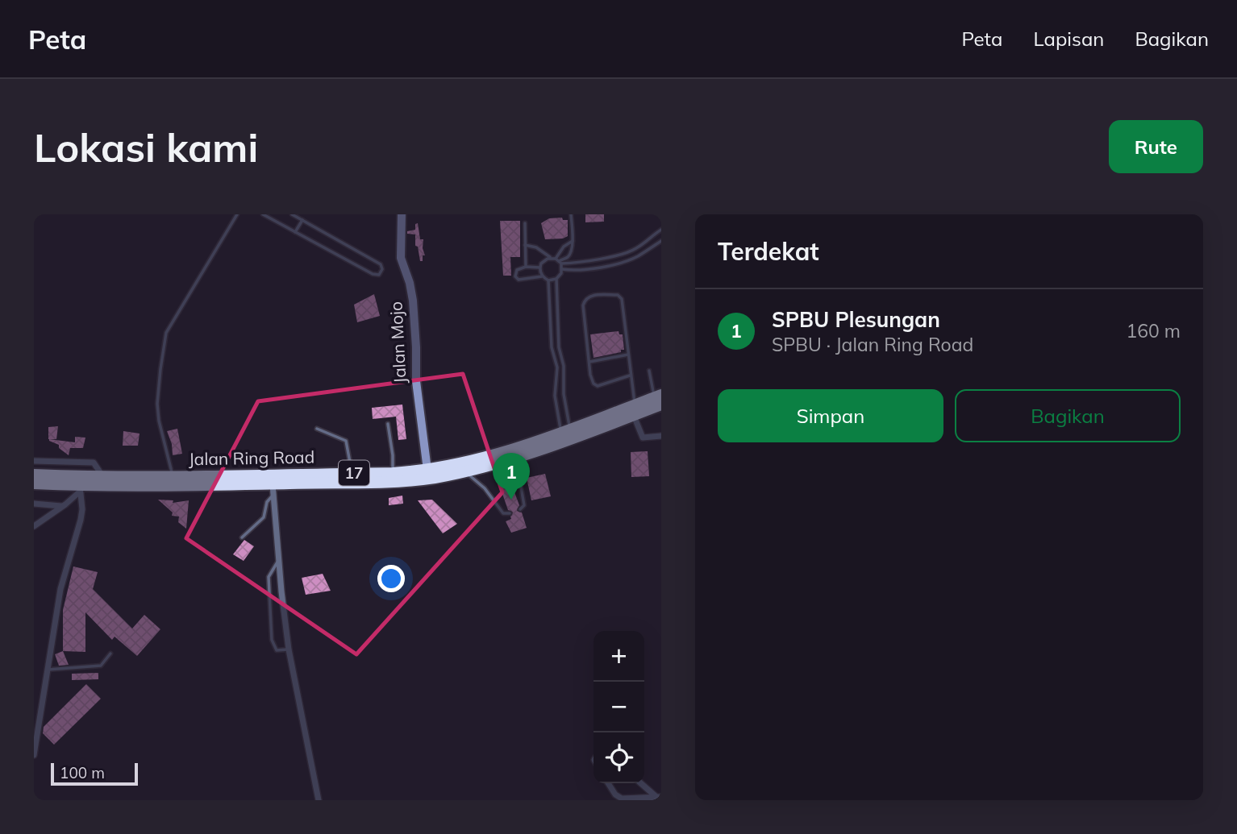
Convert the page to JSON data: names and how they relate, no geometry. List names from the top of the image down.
{
  "streets": {
    "highway": ["Jalan Ring Road", "17"],
    "street": ["Jalan Mojo"]
  },
  "crossings": [
    ["Jalan Mojo", "Jalan Ring Road"]
  ],
  "scale_bar": "100 m",
  "page": {
    "header": "Peta",
    "nav": ["Peta", "Lapisan", "Bagikan"],
    "buttons": [
      "Rute",
      ["Simpan", "Bagikan"]
    ],
    "title": "Lokasi kami",
    "heading": "Terdekat",
    "list": [
      {
        "mark": "1",
        "name": "SPBU Plesungan",
        "note": "SPBU · Jalan Ring Road",
        "value": "160 m"
      }
    ],
    "pins": "1",
    "map_buttons": ["+", "−"],
    "scale": "100 m"
  }
}
